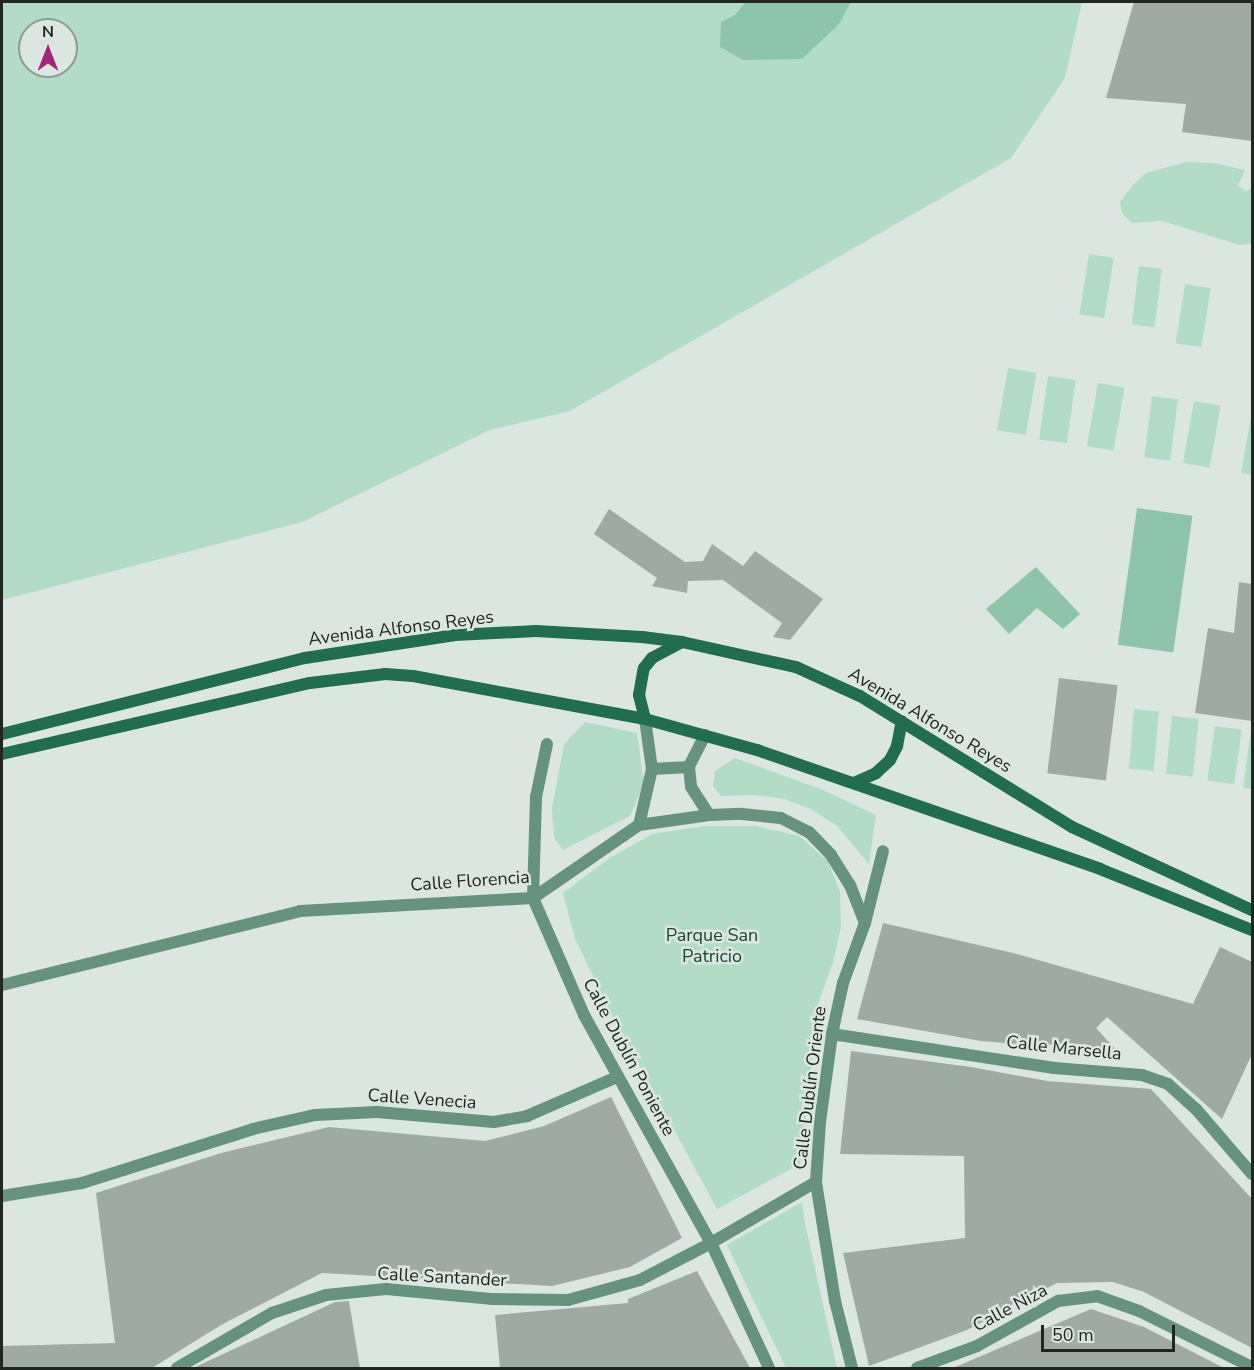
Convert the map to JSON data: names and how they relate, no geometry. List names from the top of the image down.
{
  "streets": {
    "main road": ["Avenida Alfonso Reyes"],
    "street": [
      "Calle Florencia",
      "Calle Marsella",
      "Calle Dublín Poniente",
      "Calle Dublín Oriente",
      "Calle Venecia",
      "Calle Santander",
      "Calle Niza"
    ]
  },
  "crossings": [
    ["Calle Florencia", "Calle Dublín Poniente"],
    ["Calle Florencia", "Calle Dublín Oriente"],
    ["Calle Marsella", "Calle Dublín Oriente"],
    ["Calle Dublín Poniente", "Calle Venecia"],
    ["Calle Dublín Poniente", "Calle Santander"],
    ["Calle Dublín Oriente", "Calle Santander"]
  ],
  "parks": ["Parque San Patricio"],
  "scale_bar": "50 m",
  "north": "top"
}
